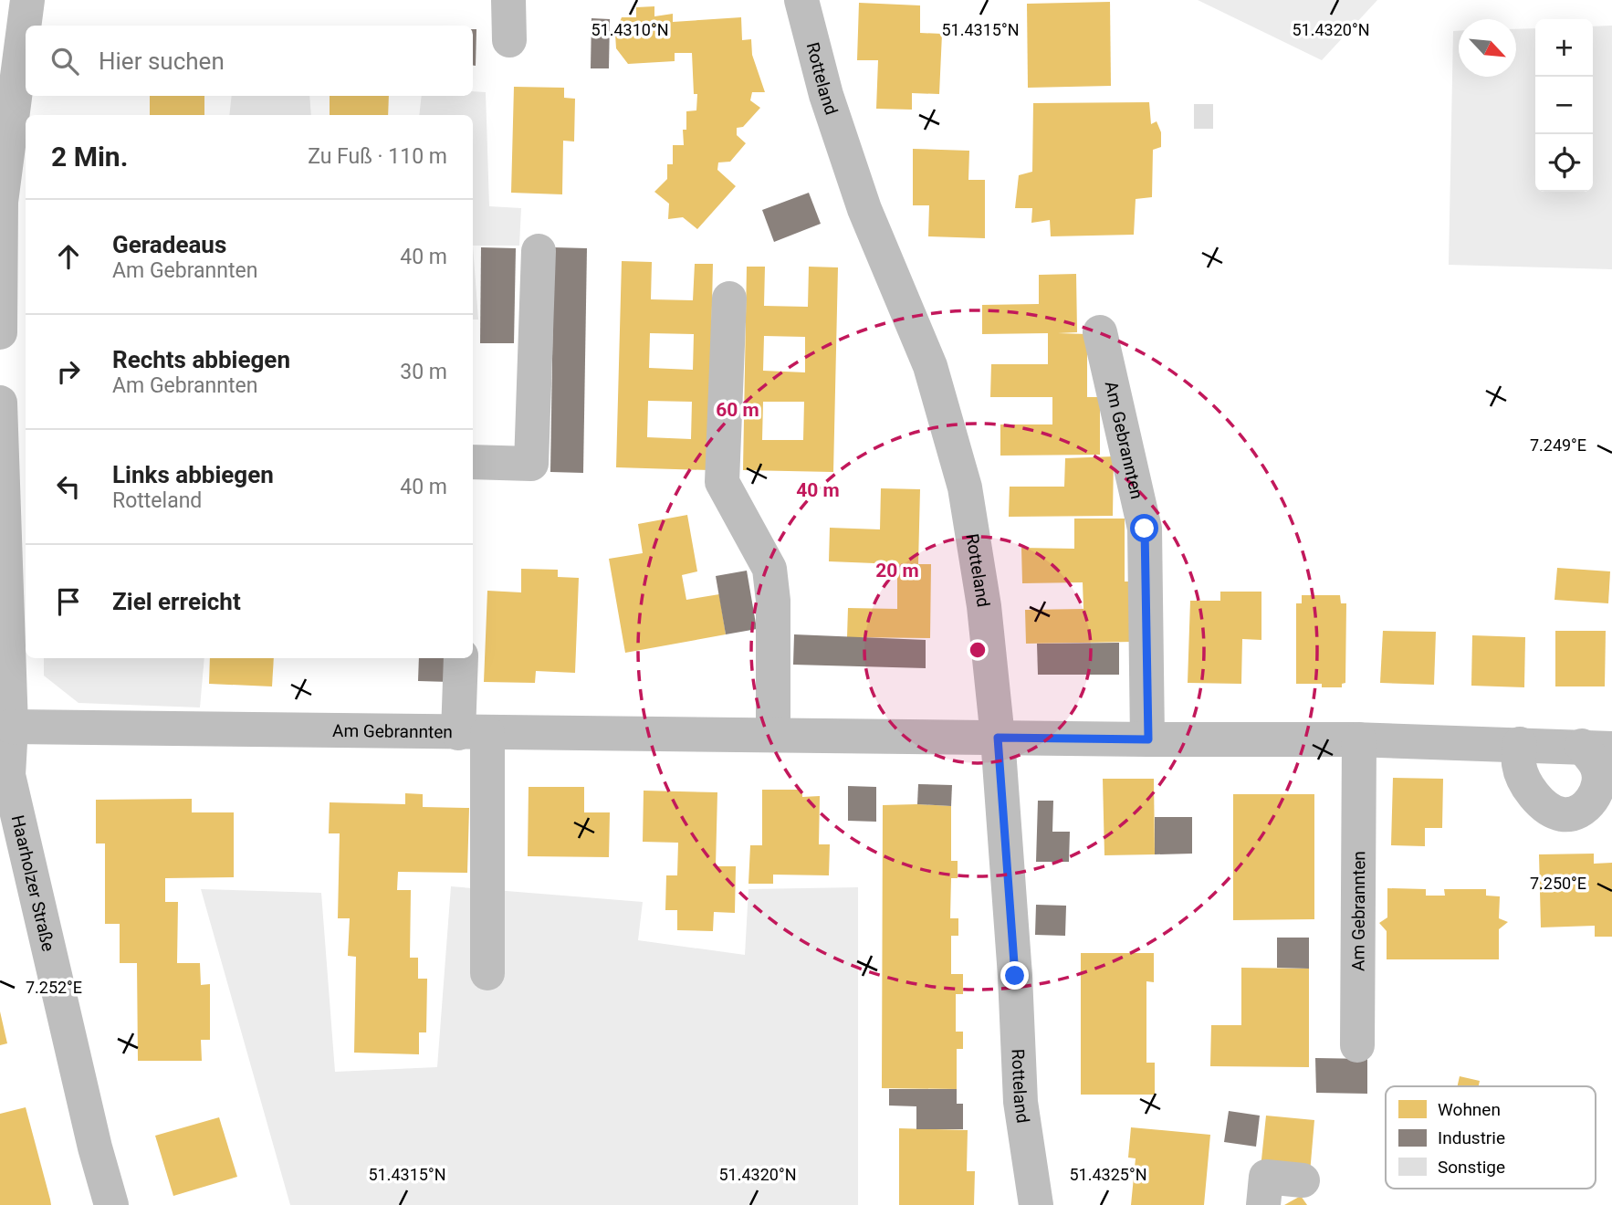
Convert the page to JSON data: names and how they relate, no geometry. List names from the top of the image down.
{
  "streets": {
    "street": ["Rotteland", "Am Gebrannten", "Haarholzer Straße"]
  },
  "crossings": [
    ["Rotteland", "Am Gebrannten"],
    ["Am Gebrannten", "Haarholzer Straße"]
  ],
  "legend": ["Wohnen", "Industrie", "Sonstige"],
  "north": "bottom right",
  "page": {
    "map_buttons": ["+", "−"],
    "search": "Hier suchen",
    "heading": ["2 Min.", "Zu Fuß · 110 m"],
    "list": [
      ["Geradeaus", "Am Gebrannten", "40 m"],
      ["Rechts abbiegen", "Am Gebrannten", "30 m"],
      ["Links abbiegen", "Rotteland", "40 m"],
      "Ziel erreicht"
    ]
  },
  "coordinates": [
    "51.4310°N",
    "51.4315°N",
    "51.4320°N",
    "7.249°E",
    "7.250°E",
    "7.252°E",
    "51.4325°N"
  ],
  "rings": ["60 m", "40 m", "20 m"]
}
